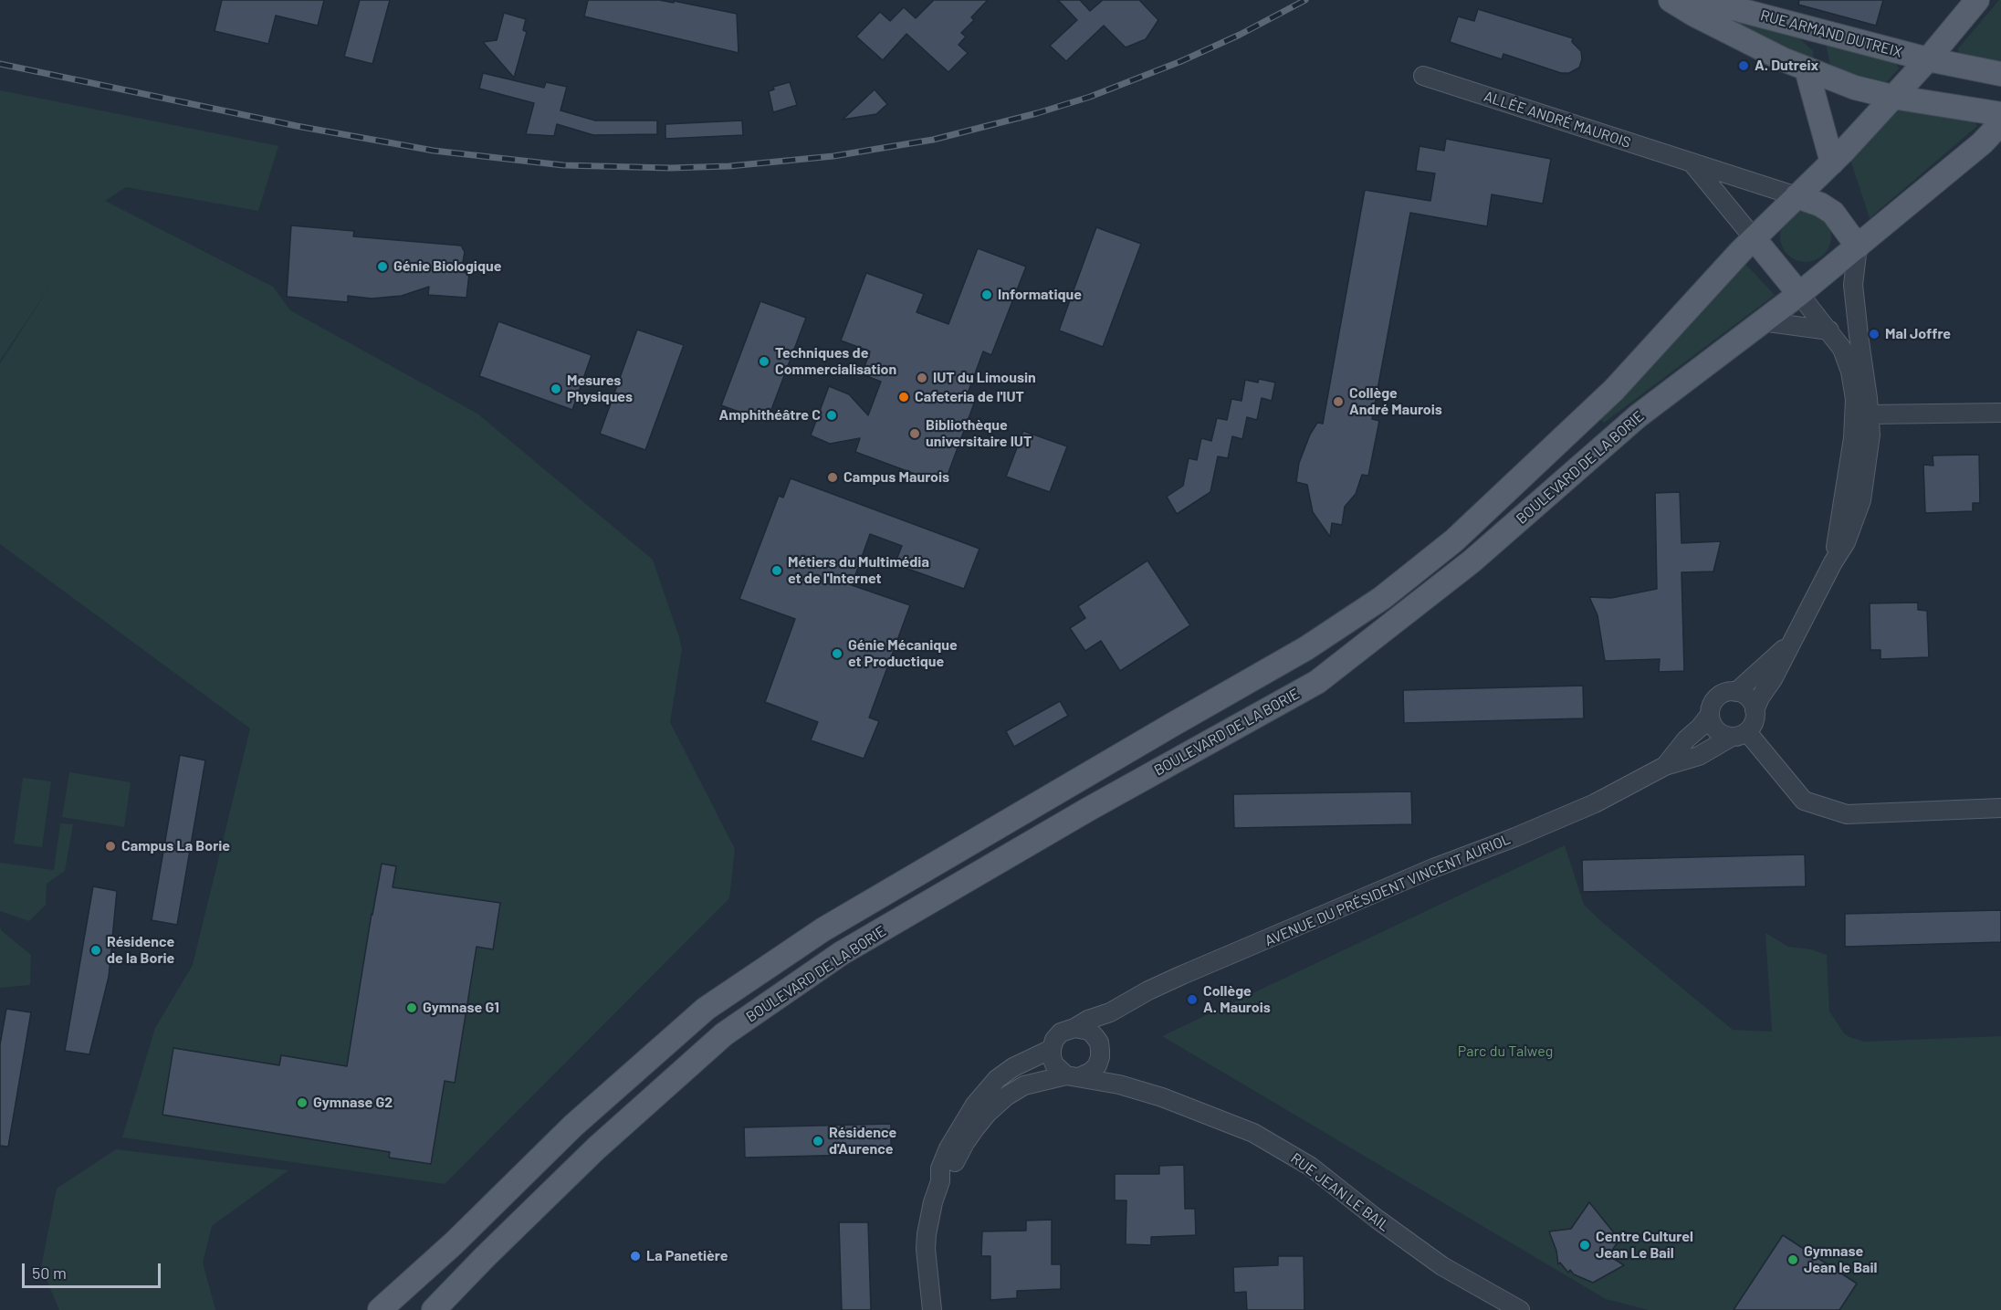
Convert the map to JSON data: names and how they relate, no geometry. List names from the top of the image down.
{
  "streets": {
    "main road": ["RUE ARMAND DUTREIX", "ALLÉE ANDRÉ MAUROIS", "BOULEVARD DE LA BORIE"],
    "street": ["AVENUE DU PRÉSIDENT VINCENT AURIOL", "RUE JEAN LE BAIL"]
  },
  "crossings": [
    ["RUE ARMAND DUTREIX", "BOULEVARD DE LA BORIE"],
    ["ALLÉE ANDRÉ MAUROIS", "BOULEVARD DE LA BORIE"],
    ["AVENUE DU PRÉSIDENT VINCENT AURIOL", "RUE JEAN LE BAIL"]
  ],
  "parks": ["Parc du Talweg"],
  "places": [
    "A. Dutreix",
    "Génie Biologique",
    "Informatique",
    "Mal Joffre",
    "Techniques de Commercialisation",
    "IUT du Limousin",
    "Mesures Physiques",
    "Cafeteria de l'IUT",
    "Collège André Maurois",
    "Amphithéâtre C",
    "Bibliothèque universitaire IUT",
    "Campus Maurois",
    "Métiers du Multimédia et de l'Internet",
    "Génie Mécanique et Productique",
    "Campus La Borie",
    "Résidence de la Borie",
    "Collège A. Maurois",
    "Gymnase G1",
    "Gymnase G2",
    "Résidence d'Aurence",
    "Centre Culturel Jean Le Bail",
    "La Panetière",
    "Gymnase Jean le Bail"
  ],
  "scale_bar": "50 m"
}
